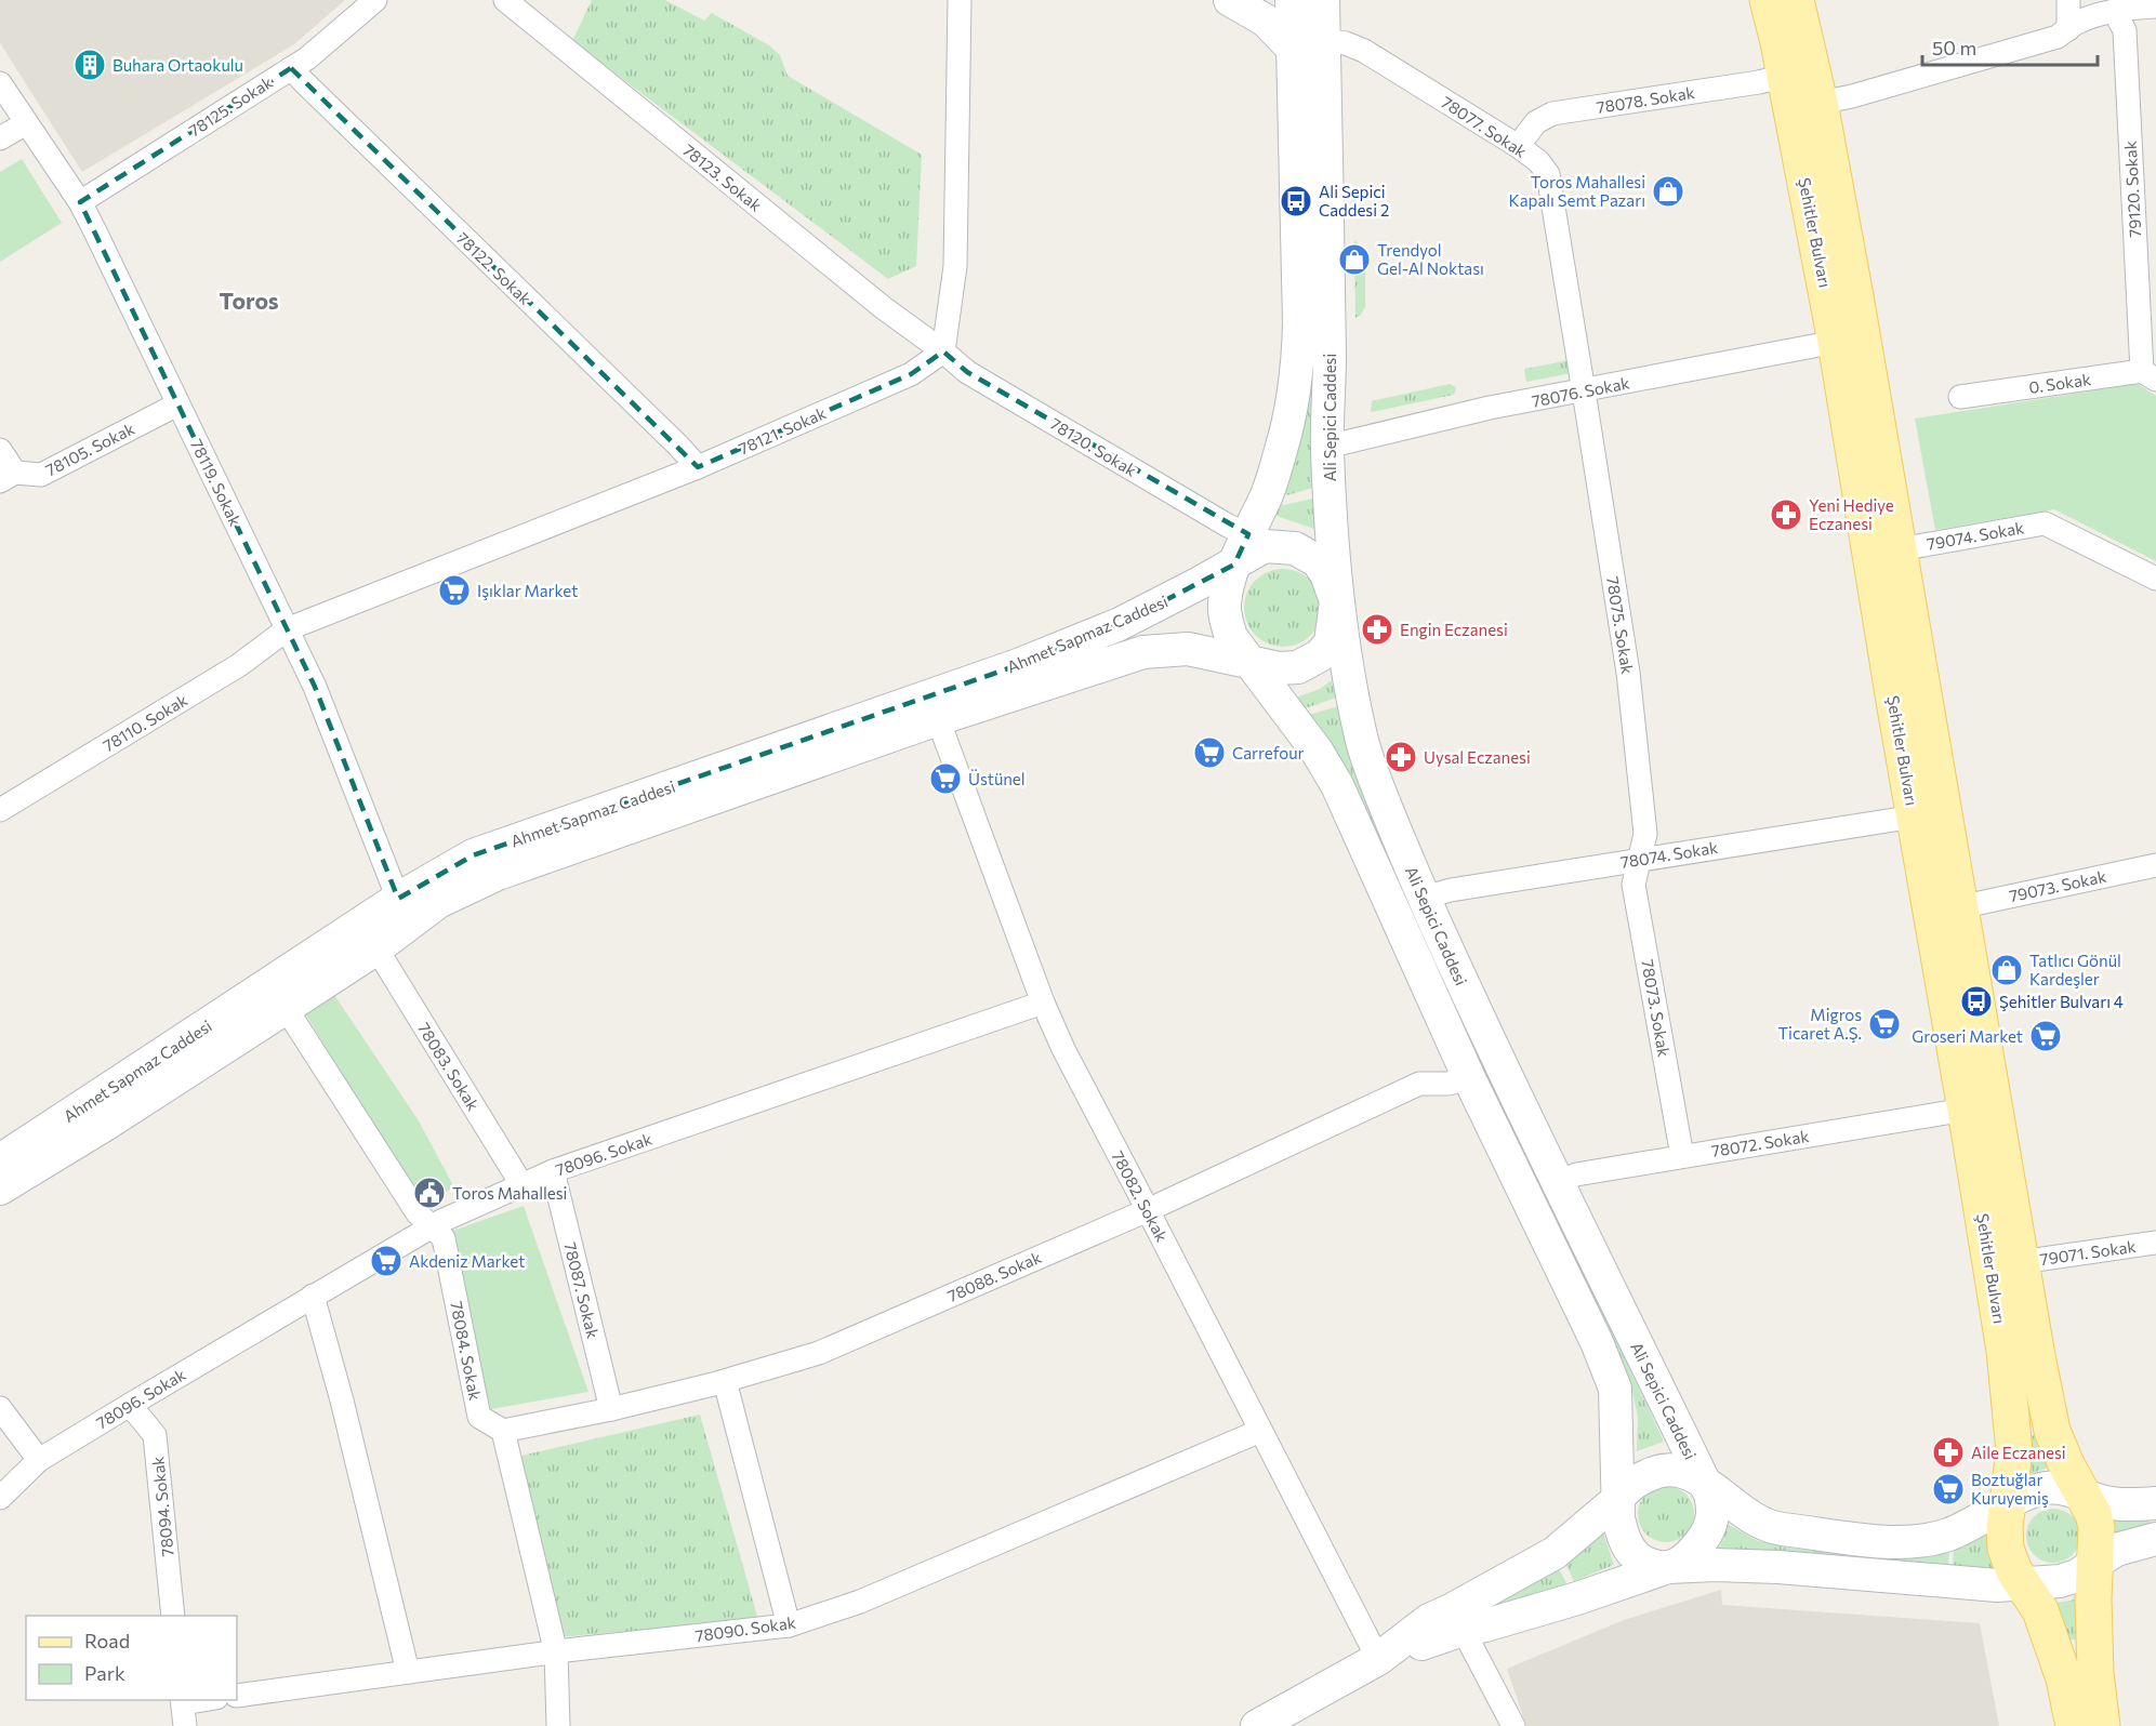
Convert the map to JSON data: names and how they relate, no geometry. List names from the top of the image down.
{
  "streets": {
    "main road": ["Şehitler Bulvarı", "Ali Sepici Caddesi", "Ahmet Sapmaz Caddesi"],
    "street": [
      "78078. Sokak",
      "78125. Sokak",
      "78077. Sokak",
      "78123. Sokak",
      "79120. Sokak",
      "78122. Sokak",
      "0. Sokak",
      "78076. Sokak",
      "78121. Sokak",
      "78120. Sokak",
      "78105. Sokak",
      "78119. Sokak",
      "79074. Sokak",
      "78075. Sokak",
      "78110. Sokak",
      "78074. Sokak",
      "79073. Sokak",
      "78073. Sokak",
      "78083. Sokak",
      "78072. Sokak",
      "78096. Sokak",
      "78082. Sokak",
      "79071. Sokak",
      "78088. Sokak",
      "78087. Sokak",
      "78084. Sokak",
      "78094. Sokak",
      "78090. Sokak"
    ]
  },
  "crossings": [
    ["78078. Sokak", "78077. Sokak"],
    ["78078. Sokak", "Şehitler Bulvarı"],
    ["78125. Sokak", "78122. Sokak"],
    ["78125. Sokak", "78119. Sokak"],
    ["78077. Sokak", "78076. Sokak"],
    ["78077. Sokak", "Ali Sepici Caddesi"],
    ["78077. Sokak", "78075. Sokak"],
    ["78123. Sokak", "78121. Sokak"],
    ["78123. Sokak", "78120. Sokak"],
    ["79120. Sokak", "0. Sokak"],
    ["Şehitler Bulvarı", "78076. Sokak"],
    ["Şehitler Bulvarı", "Ali Sepici Caddesi"],
    ["Şehitler Bulvarı", "79074. Sokak"],
    ["Şehitler Bulvarı", "78074. Sokak"],
    ["Şehitler Bulvarı", "79073. Sokak"],
    ["Şehitler Bulvarı", "78072. Sokak"],
    ["Şehitler Bulvarı", "79071. Sokak"],
    ["78122. Sokak", "78121. Sokak"],
    ["78076. Sokak", "Ali Sepici Caddesi"],
    ["78076. Sokak", "78075. Sokak"],
    ["Ali Sepici Caddesi", "78120. Sokak"],
    ["Ali Sepici Caddesi", "Ahmet Sapmaz Caddesi"],
    ["Ali Sepici Caddesi", "78074. Sokak"],
    ["Ali Sepici Caddesi", "78072. Sokak"],
    ["Ali Sepici Caddesi", "78088. Sokak"],
    ["78121. Sokak", "78120. Sokak"],
    ["78121. Sokak", "78119. Sokak"],
    ["78121. Sokak", "78110. Sokak"],
    ["78105. Sokak", "78119. Sokak"],
    ["78119. Sokak", "Ahmet Sapmaz Caddesi"],
    ["78119. Sokak", "78110. Sokak"],
    ["78075. Sokak", "78074. Sokak"],
    ["78075. Sokak", "78073. Sokak"],
    ["Ahmet Sapmaz Caddesi", "78083. Sokak"],
    ["Ahmet Sapmaz Caddesi", "78082. Sokak"],
    ["Ahmet Sapmaz Caddesi", "78084. Sokak"],
    ["78074. Sokak", "78073. Sokak"],
    ["78073. Sokak", "78072. Sokak"],
    ["78083. Sokak", "78096. Sokak"],
    ["78096. Sokak", "78082. Sokak"],
    ["78096. Sokak", "78087. Sokak"],
    ["78096. Sokak", "78084. Sokak"],
    ["78096. Sokak", "78094. Sokak"],
    ["78082. Sokak", "78088. Sokak"],
    ["78082. Sokak", "78090. Sokak"],
    ["78088. Sokak", "78087. Sokak"],
    ["78088. Sokak", "78084. Sokak"]
  ],
  "districts": ["Toros"],
  "places": {
    "building": ["Buhara Ortaokulu"],
    "shop": ["Toros Mahallesi Kapalı Semt Pazarı", "Trendyol Gel-Al Noktası", "Tatlıcı Gönül Kardeşler"],
    "bus stop": ["Ali Sepici Caddesi 2", "Şehitler Bulvarı 4"],
    "pharmacy": [
      "Yeni Hediye Eczanesi",
      "Engin Eczanesi",
      "Uysal Eczanesi",
      "Aile Eczanesi"
    ],
    "supermarket": [
      "Işıklar Market",
      "Carrefour",
      "Üstünel",
      "Migros Ticaret A.Ş.",
      "Groseri Market",
      "Akdeniz Market",
      "Boztuğlar Kuruyemiş"
    ],
    "public building": ["Toros Mahallesi"]
  },
  "legend": ["Road", "Park"],
  "scale_bar": "50 m"
}
